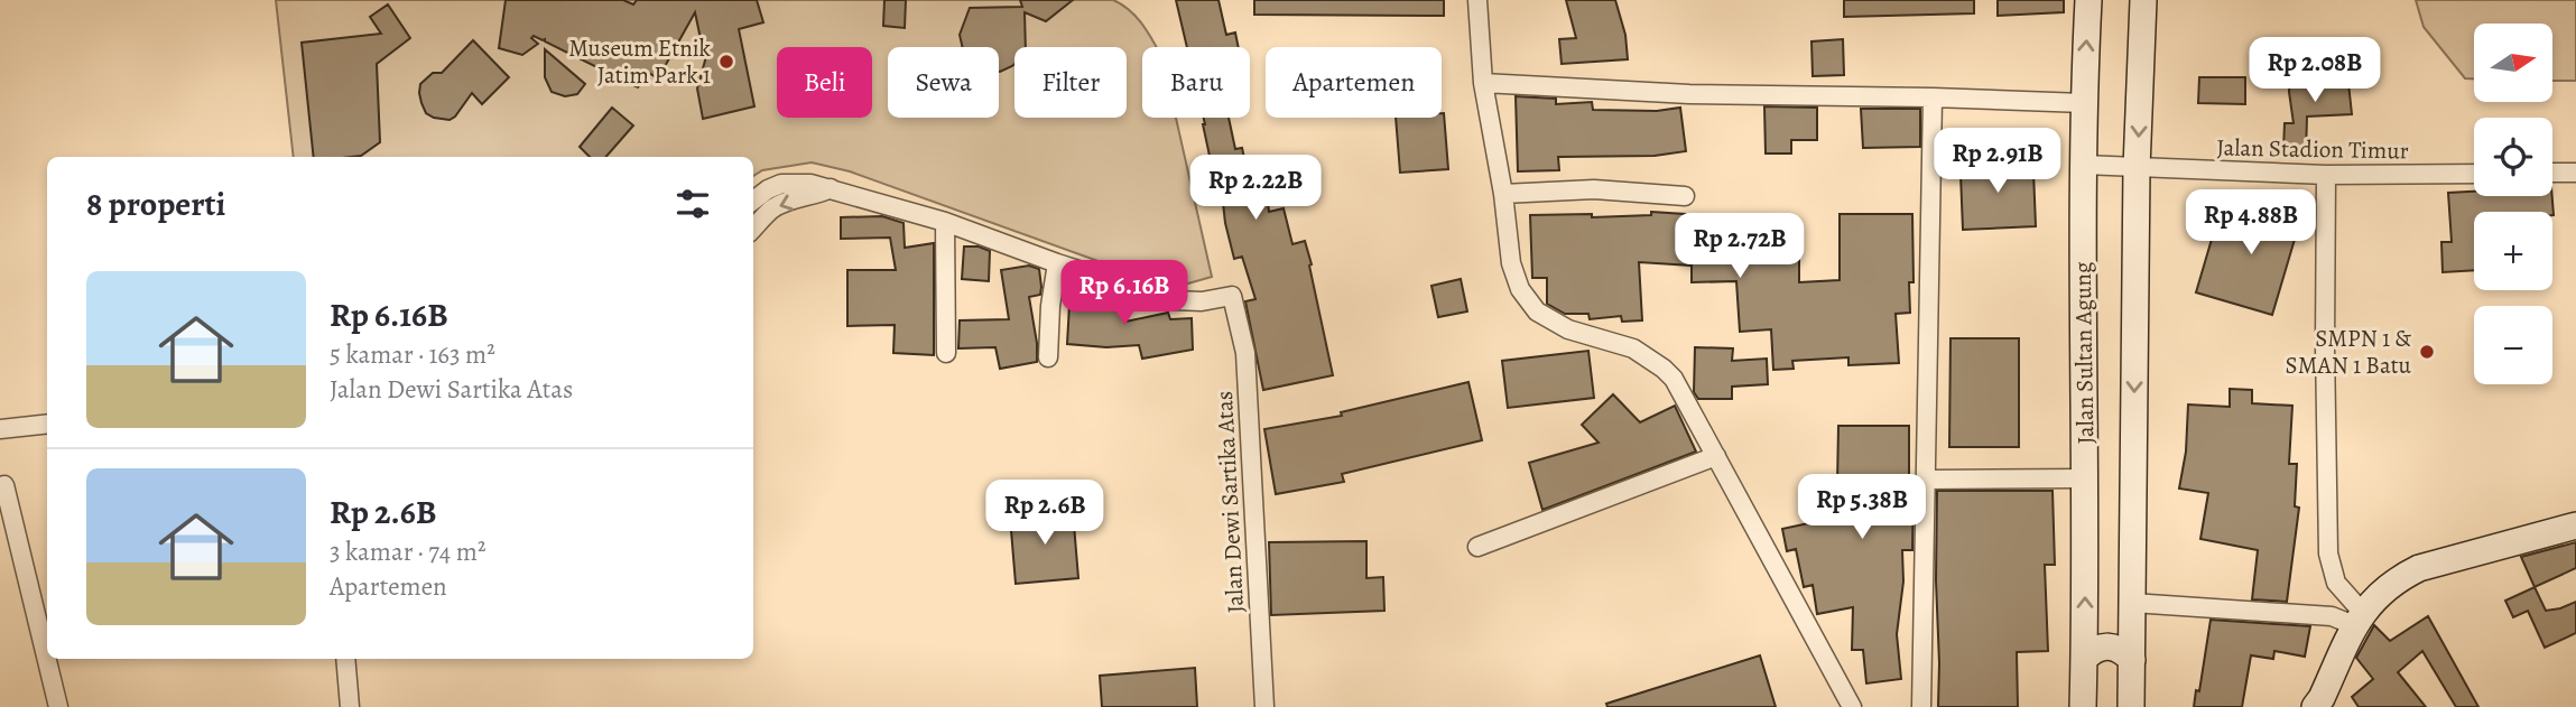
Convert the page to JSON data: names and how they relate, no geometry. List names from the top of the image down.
{
  "streets": {
    "main road": ["Jalan Sultan Agung"],
    "street": ["Jalan Stadion Timur", "Jalan Dewi Sartika Atas"]
  },
  "crossings": [
    ["Jalan Stadion Timur", "Jalan Sultan Agung"]
  ],
  "places": ["Museum Etnik Jatim Park 1", "SMPN 1 & SMAN 1 Batu"],
  "north": "right",
  "page": {
    "map_buttons": ["+", "−"],
    "price": [
      "Rp 2.08B",
      "Rp 2.91B",
      "Rp 2.22B",
      "Rp 4.88B",
      "Rp 2.72B",
      "Rp 6.16B",
      "Rp 5.38B",
      "Rp 2.6B"
    ],
    "chip": [
      "Beli",
      "Sewa",
      "Filter",
      "Baru",
      "Apartemen"
    ],
    "heading": "8 properti",
    "list": [
      {
        "name": "Rp 6.16B",
        "note": "5 kamar · 163 m² · Jalan Dewi Sartika Atas"
      },
      {
        "name": "Rp 2.6B",
        "note": "3 kamar · 74 m² · Apartemen"
      }
    ]
  }
}
